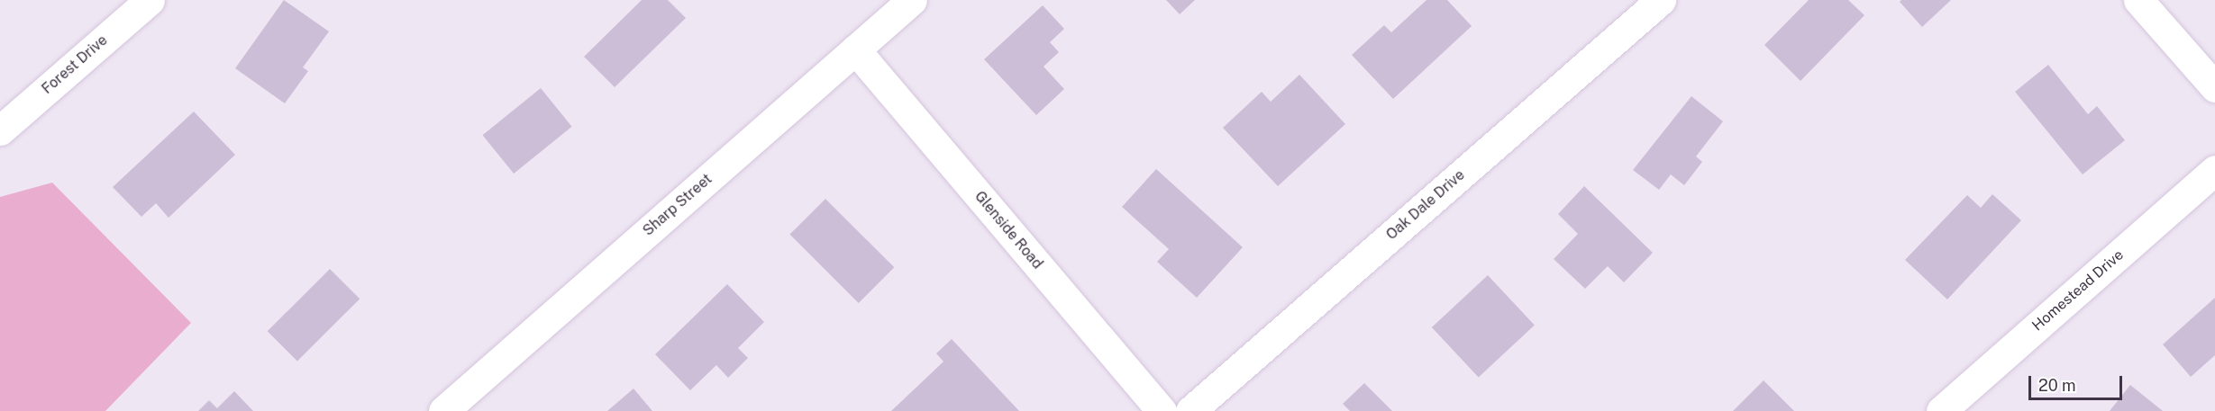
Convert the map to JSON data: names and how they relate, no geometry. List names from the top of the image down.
{
  "streets": {
    "street": [
      "Forest Drive",
      "Sharp Street",
      "Oak Dale Drive",
      "Glenside Road",
      "Homestead Drive"
    ]
  },
  "crossings": [
    ["Sharp Street", "Glenside Road"]
  ],
  "scale_bar": "20 m"
}
